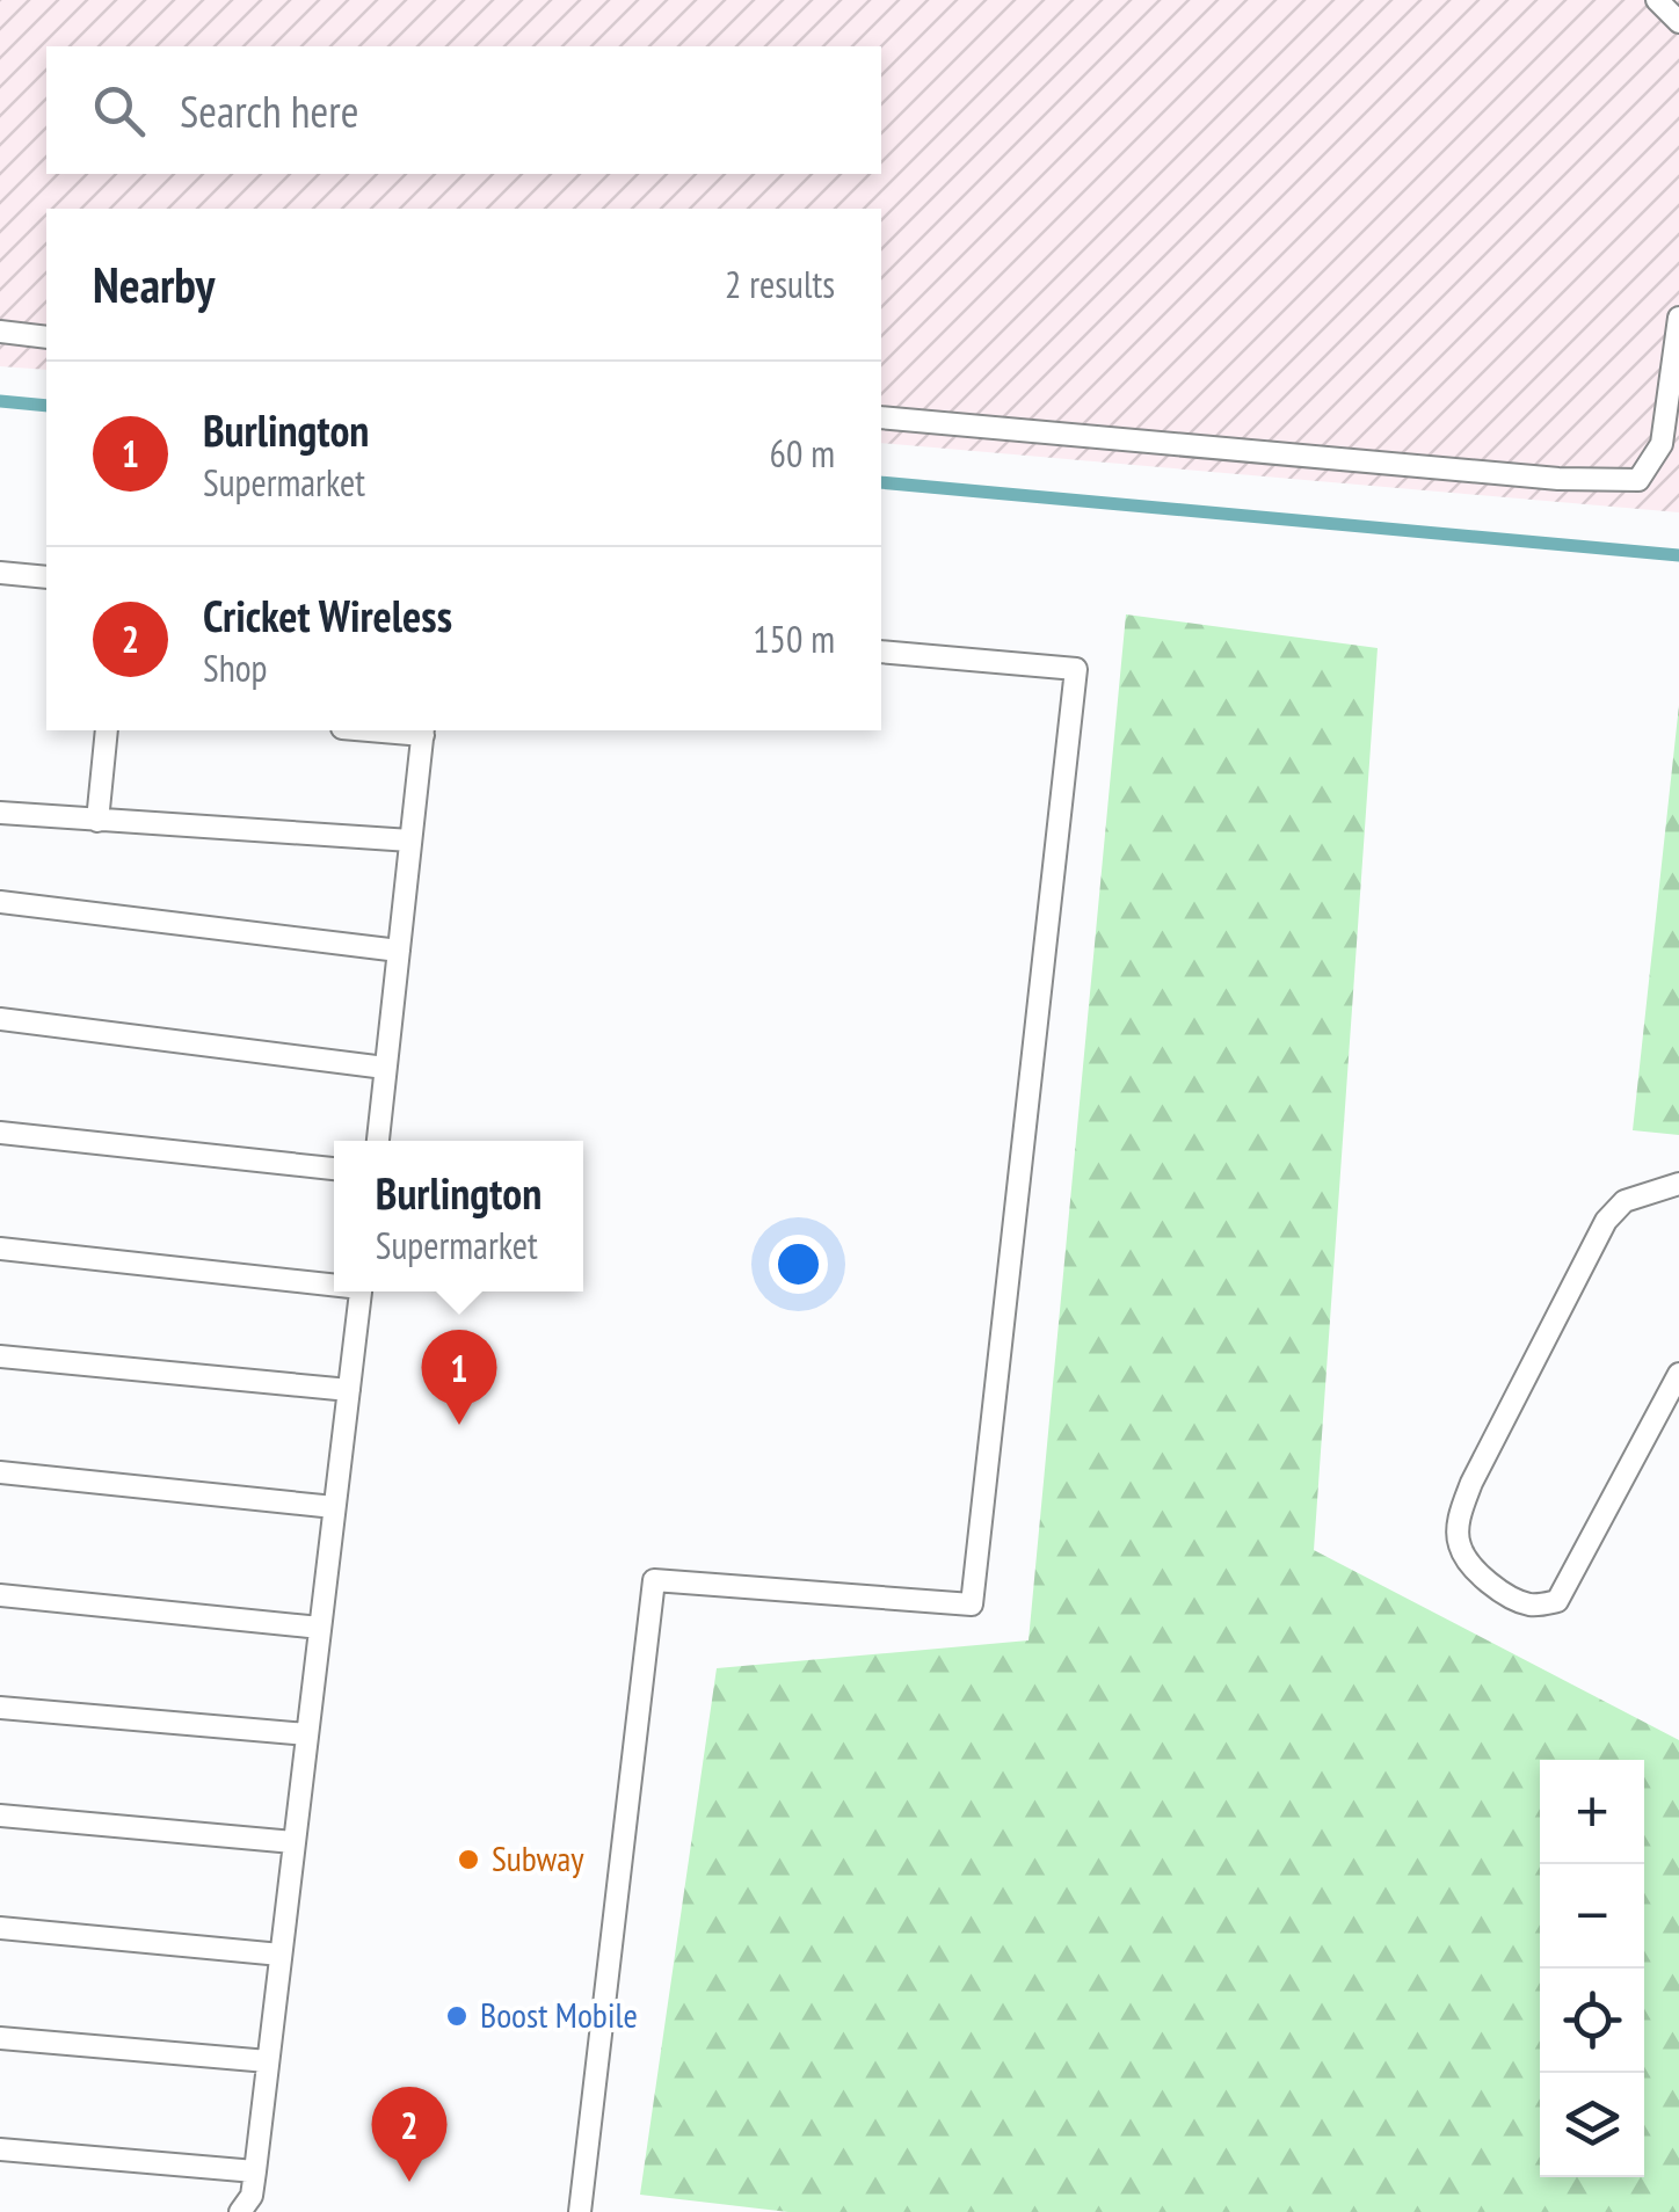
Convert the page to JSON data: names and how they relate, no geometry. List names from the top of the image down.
{
  "places": ["Subway", "Boost Mobile"],
  "page": {
    "search": "Search here",
    "heading": ["Nearby", "2 results"],
    "list": [
      {
        "mark": "1",
        "name": "Burlington",
        "note": "Supermarket",
        "value": "60 m"
      },
      {
        "mark": "2",
        "name": "Cricket Wireless",
        "note": "Shop",
        "value": "150 m"
      }
    ],
    "popup": ["Burlington", "Supermarket"],
    "pins": ["1", "2"],
    "map_buttons": ["+", "−"]
  }
}
